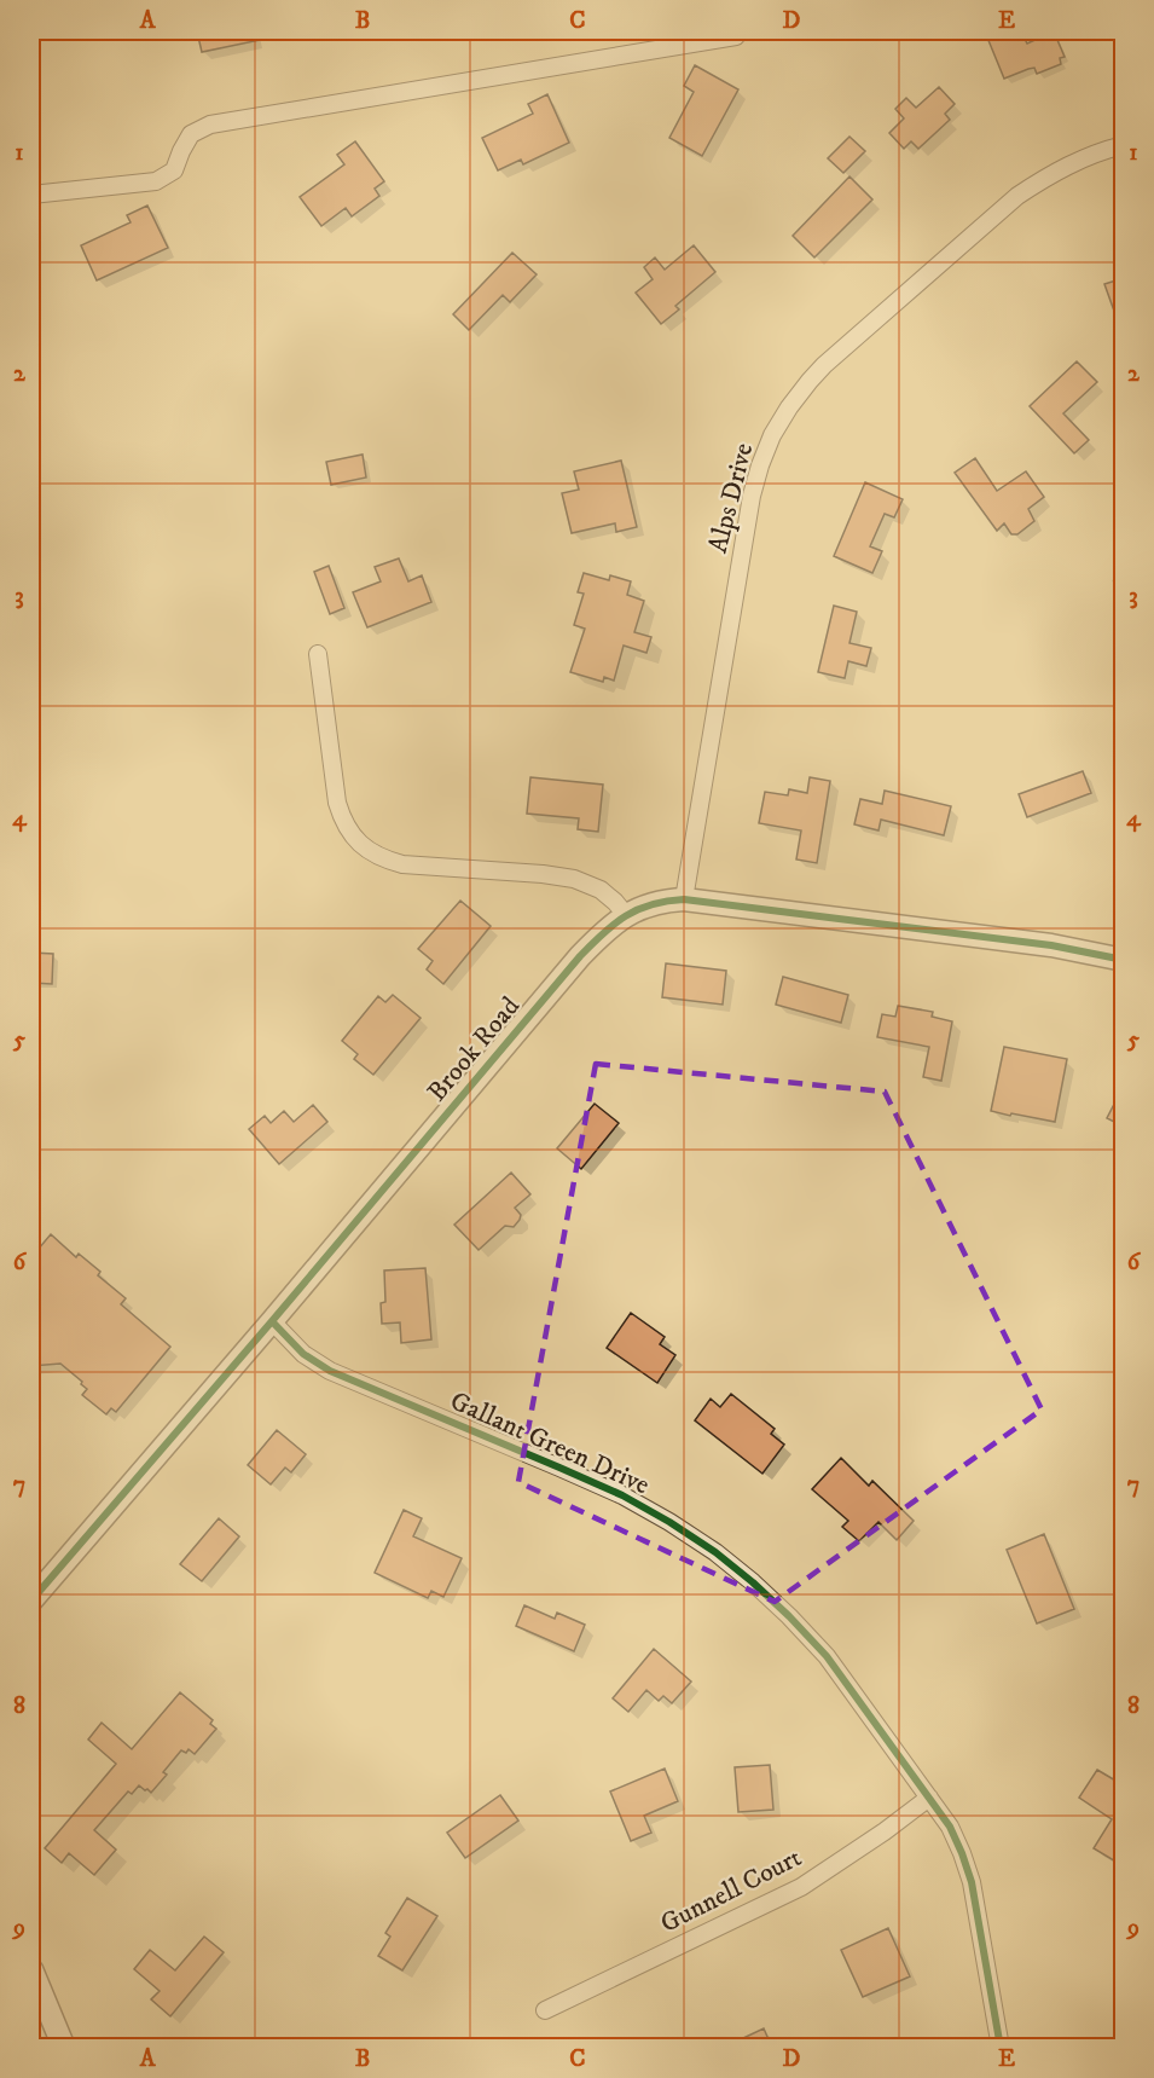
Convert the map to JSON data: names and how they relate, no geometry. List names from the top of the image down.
{
  "streets": {
    "street": [
      "Alps Drive",
      "Brook Road",
      "Gallant Green Drive",
      "Gunnell Court"
    ]
  },
  "crossings": [
    ["Alps Drive", "Brook Road"],
    ["Brook Road", "Gallant Green Drive"],
    ["Gallant Green Drive", "Gunnell Court"]
  ],
  "grid": {
    "columns": [
      "A",
      "B",
      "C",
      "D",
      "E"
    ],
    "rows": [
      "1",
      "2",
      "3",
      "4",
      "5",
      "6",
      "7",
      "8",
      "9"
    ]
  }
}
